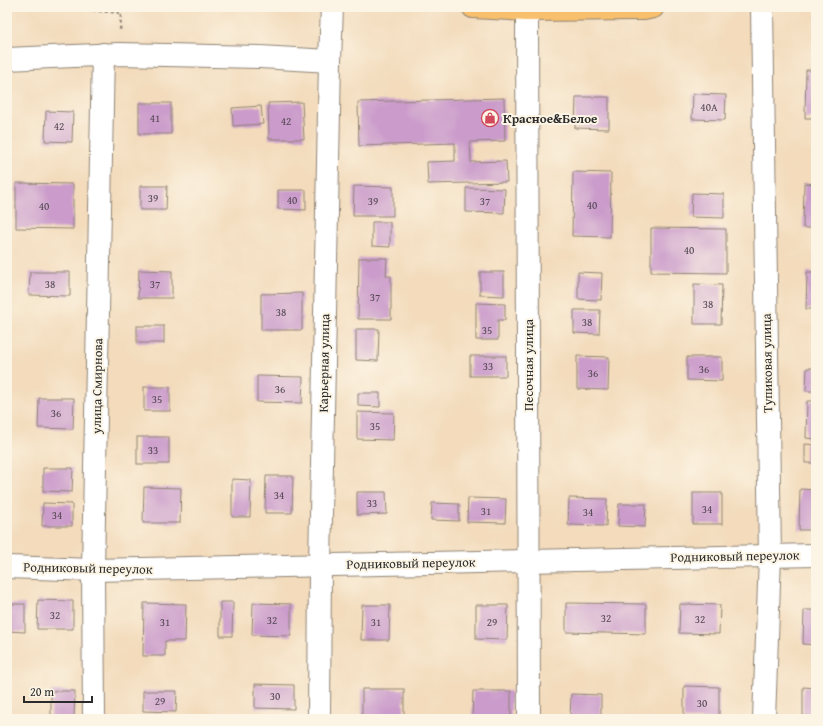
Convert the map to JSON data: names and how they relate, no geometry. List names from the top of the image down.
{
  "streets": {
    "street": [
      "Карьерная улица",
      "Тупиковая улица",
      "Песочная улица",
      "улица Смирнова",
      "Родниковый переулок"
    ]
  },
  "crossings": [
    ["Карьерная улица", "Родниковый переулок"],
    ["Тупиковая улица", "Родниковый переулок"],
    ["Песочная улица", "Родниковый переулок"],
    ["улица Смирнова", "Родниковый переулок"]
  ],
  "places": {
    "shop": ["Красное&Белое"]
  },
  "house_numbers": [
    "40А",
    "41",
    "42",
    "42",
    "39",
    "40",
    "39",
    "37",
    "40",
    "40",
    "40",
    "38",
    "37",
    "37",
    "38",
    "38",
    "38",
    "35",
    "33",
    "36",
    "36",
    "36",
    "35",
    "36",
    "35",
    "33",
    "34",
    "33",
    "34",
    "31",
    "34",
    "34",
    "32",
    "32",
    "32",
    "32",
    "31",
    "31",
    "29",
    "30",
    "29",
    "30"
  ],
  "scale_bar": "20 m"
}
